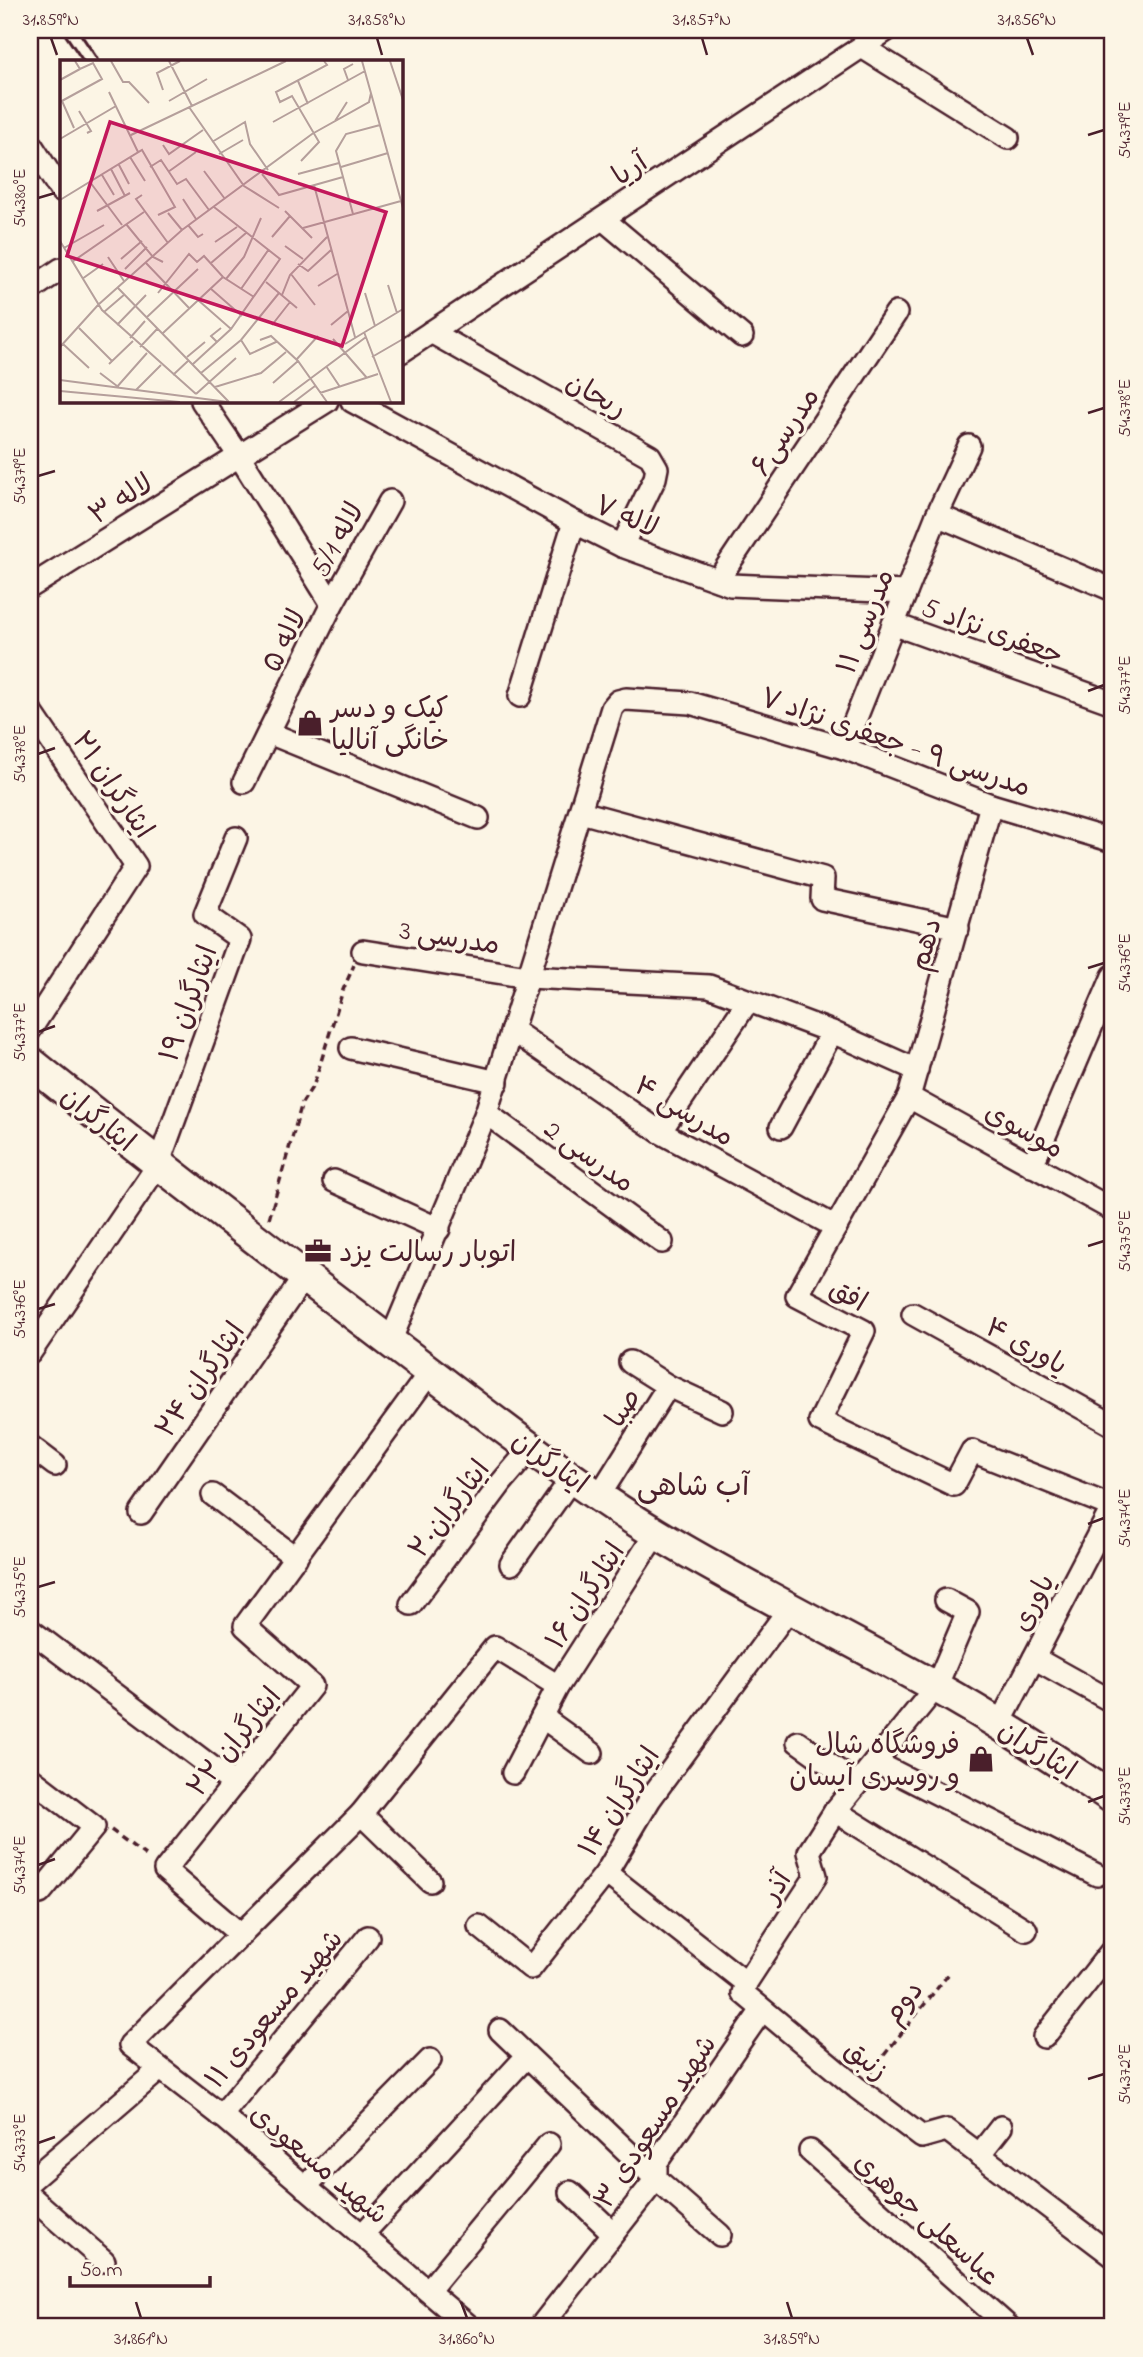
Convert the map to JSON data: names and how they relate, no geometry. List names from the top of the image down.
{
  "streets": {
    "main road": ["ایثارگران"],
    "street": [
      "آریا",
      "ریحان",
      "مدرسی۶",
      "لاله ۳",
      "لاله ۷",
      "لاله 5/1",
      "مدرسی ۱۱",
      "جعفری نژاد 5",
      "لاله ۵",
      "مدرسی ۹ - جعفری نژاد ۷",
      "ایثارگران ۲۱",
      "مدرسی 3",
      "دهم",
      "ایثارگران ۱‍۹",
      "مدرسی ۴",
      "موسوی",
      "مدرسی 2",
      "افق",
      "یاوری ۴",
      "ایثارگران ۲۴",
      "صبا",
      "۲۰ایثارگران",
      "ایثارگران ۱۶",
      "یاوری",
      "ایثارگران ۲۲",
      "ایثارگران ۱۴",
      "آذر",
      "شهید مسعودی ۱۱",
      "زنبق",
      "شهید مسعودی ۳",
      "شهید مسعودی",
      "عباسعلی جوهری"
    ],
    "path": ["دوم"]
  },
  "crossings": [
    ["آریا", "ریحان"],
    ["ریحان", "لاله ۷"],
    ["مدرسی۶", "لاله ۷"],
    ["لاله ۳", "لاله ۵"],
    ["لاله ۷", "مدرسی ۱۱"],
    ["لاله 5/1", "لاله ۵"],
    ["مدرسی ۱۱", "جعفری نژاد 5"],
    ["مدرسی ۱۱", "مدرسی ۹ - جعفری نژاد ۷"],
    ["مدرسی ۹ - جعفری نژاد ۷", "دهم"],
    ["مدرسی 3", "دهم"],
    ["دهم", "موسوی"],
    ["دهم", "افق"],
    ["ایثارگران ۱‍۹", "ایثارگران"],
    ["مدرسی ۴", "افق"],
    ["ایثارگران", "ایثارگران ۲۴"],
    ["ایثارگران", "صبا"],
    ["ایثارگران", "۲۰ایثارگران"],
    ["ایثارگران", "ایثارگران ۱۶"],
    ["ایثارگران", "یاوری"],
    ["ایثارگران", "ایثارگران ۲۲"],
    ["ایثارگران", "ایثارگران ۱۴"],
    ["ایثارگران", "آذر"],
    ["موسوی", "افق"],
    ["افق", "یاوری"],
    ["ایثارگران ۱۴", "زنبق"],
    ["آذر", "زنبق"],
    ["دوم", "زنبق"],
    ["شهید مسعودی ۱۱", "شهید مسعودی"],
    ["زنبق", "شهید مسعودی ۳"]
  ],
  "districts": ["آب شاهی"],
  "places": {
    "shop": ["کیک و دسر خانگی آنالیا", "فروشگاه شال و روسری آیسان"],
    "office": ["اتوبار رسالت یزد"]
  },
  "scale_bar": "50 m",
  "coordinates": [
    "31.859°N",
    "31.858°N",
    "31.857°N",
    "31.856°N",
    "54.379°E",
    "54.380°E",
    "54.378°E",
    "54.377°E",
    "54.376°E",
    "54.375°E",
    "54.374°E",
    "54.373°E",
    "54.372°E",
    "31.861°N",
    "31.860°N"
  ]
}
